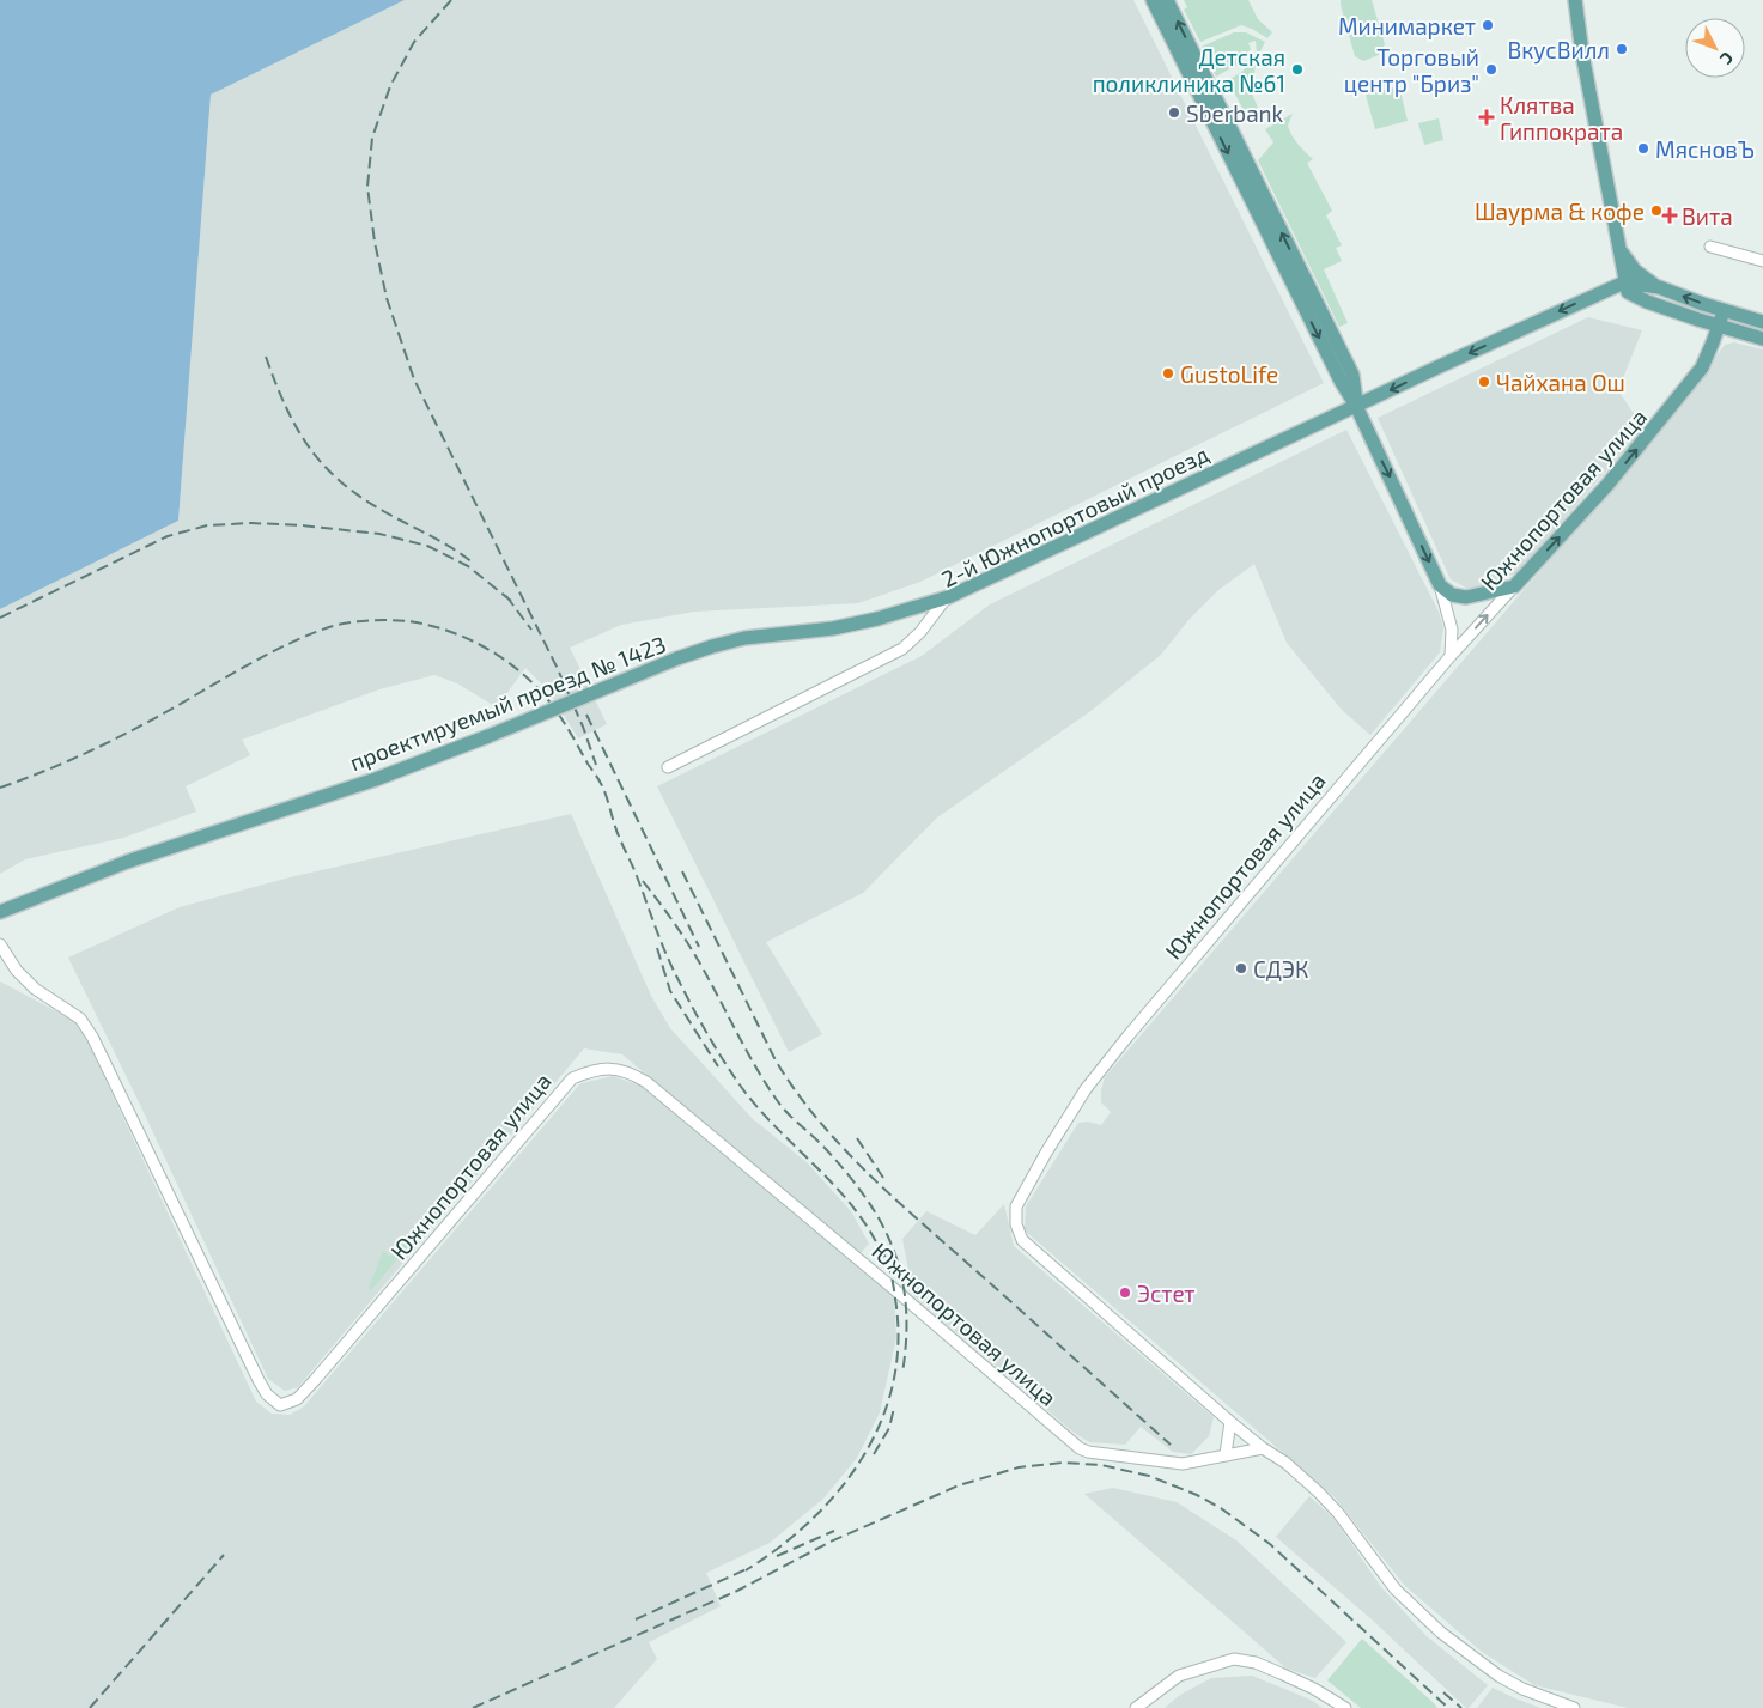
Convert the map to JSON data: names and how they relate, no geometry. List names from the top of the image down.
{
  "streets": {
    "main road": ["Южнопортовая улица", "2-й Южнопортовый проезд", "проектируемый проезд № 1423"]
  },
  "crossings": [
    ["2-й Южнопортовый проезд", "проектируемый проезд № 1423"]
  ],
  "places": {
    "other": [
      "Минимаркет",
      "ВкусВилл",
      "Детская поликлиника №61",
      "Торговый центр \"Бриз\"",
      "Sberbank",
      "МясновЪ",
      "Шаурма & кофе",
      "GustoLife",
      "Чайхана Ош",
      "СДЭК",
      "Эстет"
    ],
    "health": ["Клятва Гиппократа", "Вита"]
  },
  "north": "bottom right"
}
